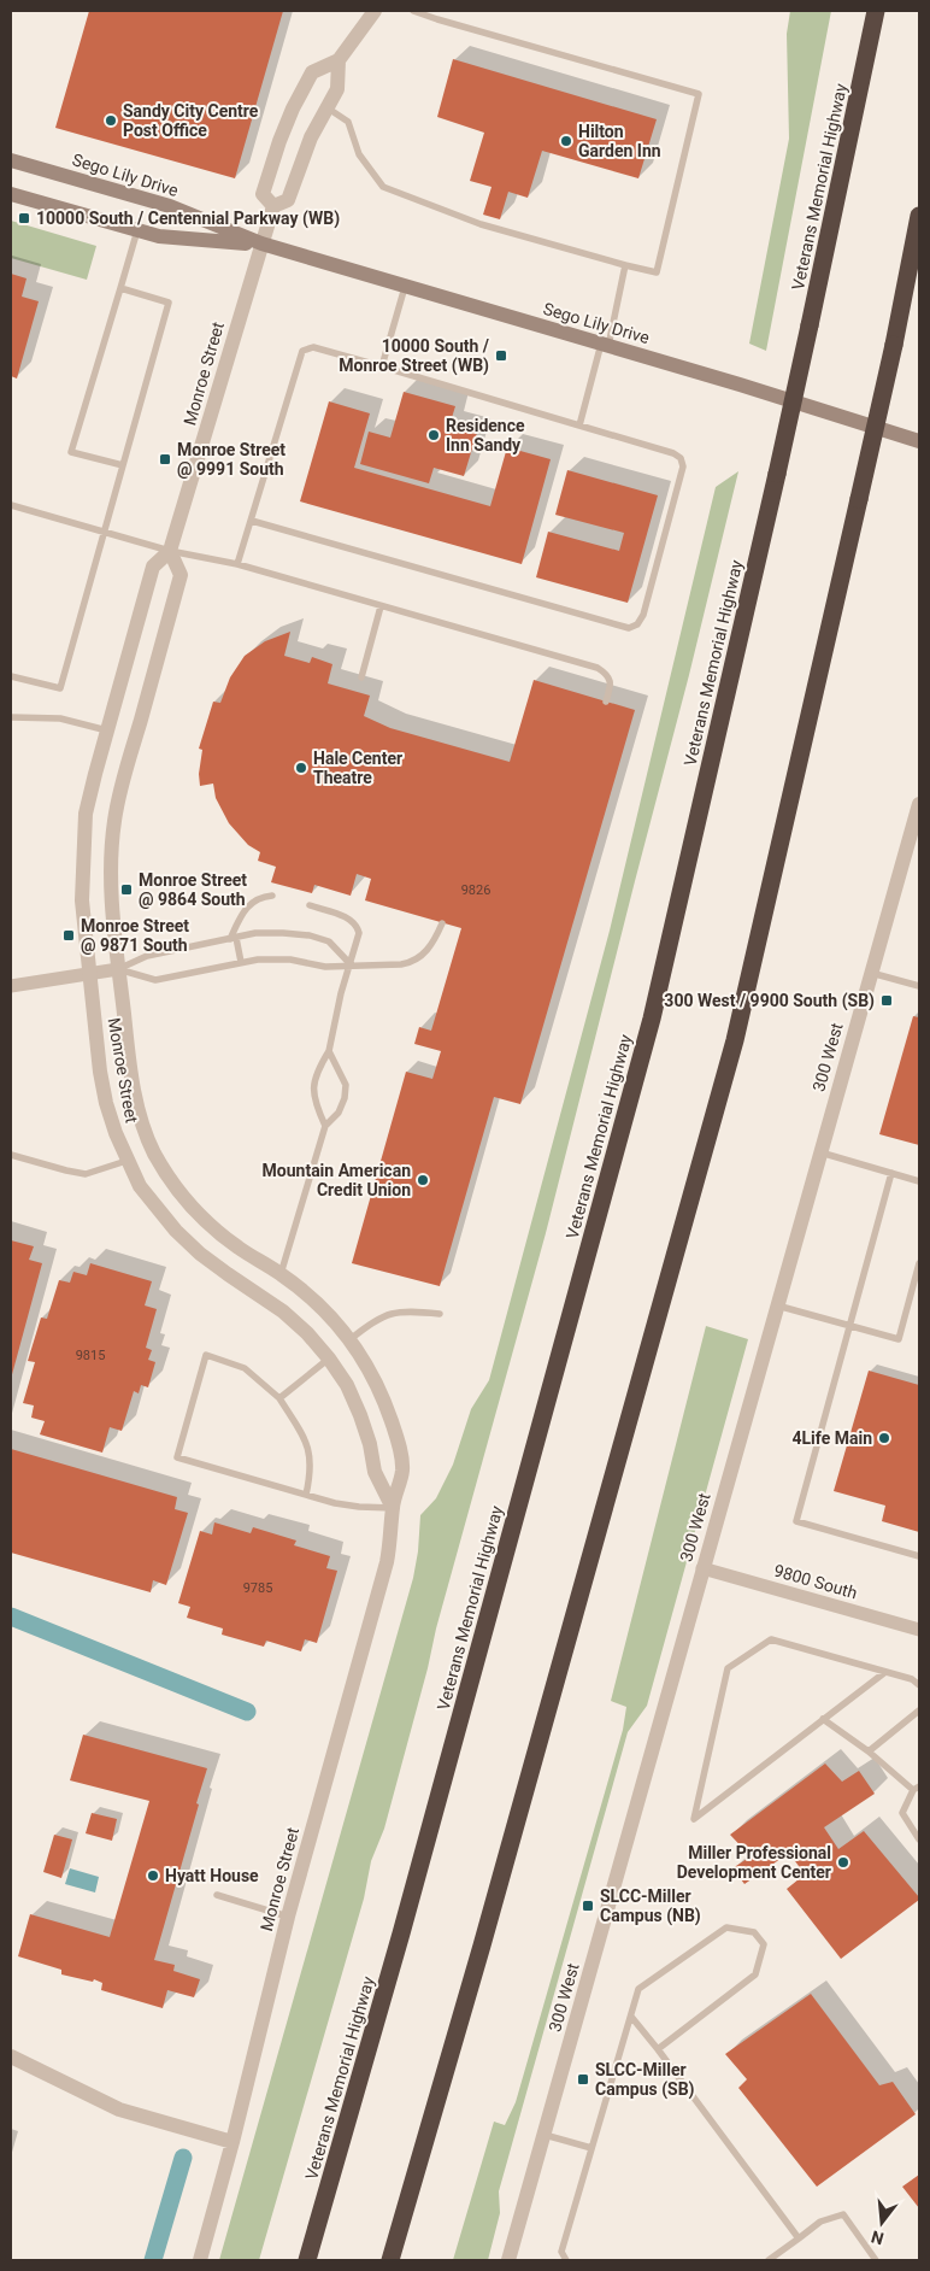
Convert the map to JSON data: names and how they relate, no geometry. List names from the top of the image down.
{
  "streets": {
    "highway": ["Veterans Memorial Highway"],
    "main road": ["Sego Lily Drive"],
    "street": ["Monroe Street", "300 West", "9800 South"]
  },
  "crossings": [
    ["Sego Lily Drive", "Monroe Street"],
    ["300 West", "9800 South"]
  ],
  "places": {
    "other": [
      "Sandy City Centre Post Office",
      "Hilton Garden Inn",
      "Residence Inn Sandy",
      "Hale Center Theatre",
      "Mountain American Credit Union",
      "4Life Main",
      "Miller Professional Development Center",
      "Hyatt House"
    ],
    "transit": [
      "10000 South / Centennial Parkway (WB)",
      "10000 South / Monroe Street (WB)",
      "Monroe Street @ 9991 South",
      "Monroe Street @ 9864 South",
      "Monroe Street @ 9871 South",
      "300 West / 9900 South (SB)",
      "SLCC-Miller Campus (NB)",
      "SLCC-Miller Campus (SB)"
    ]
  },
  "house_numbers": ["9826", "9815", "9785"],
  "north": "bottom"
}
